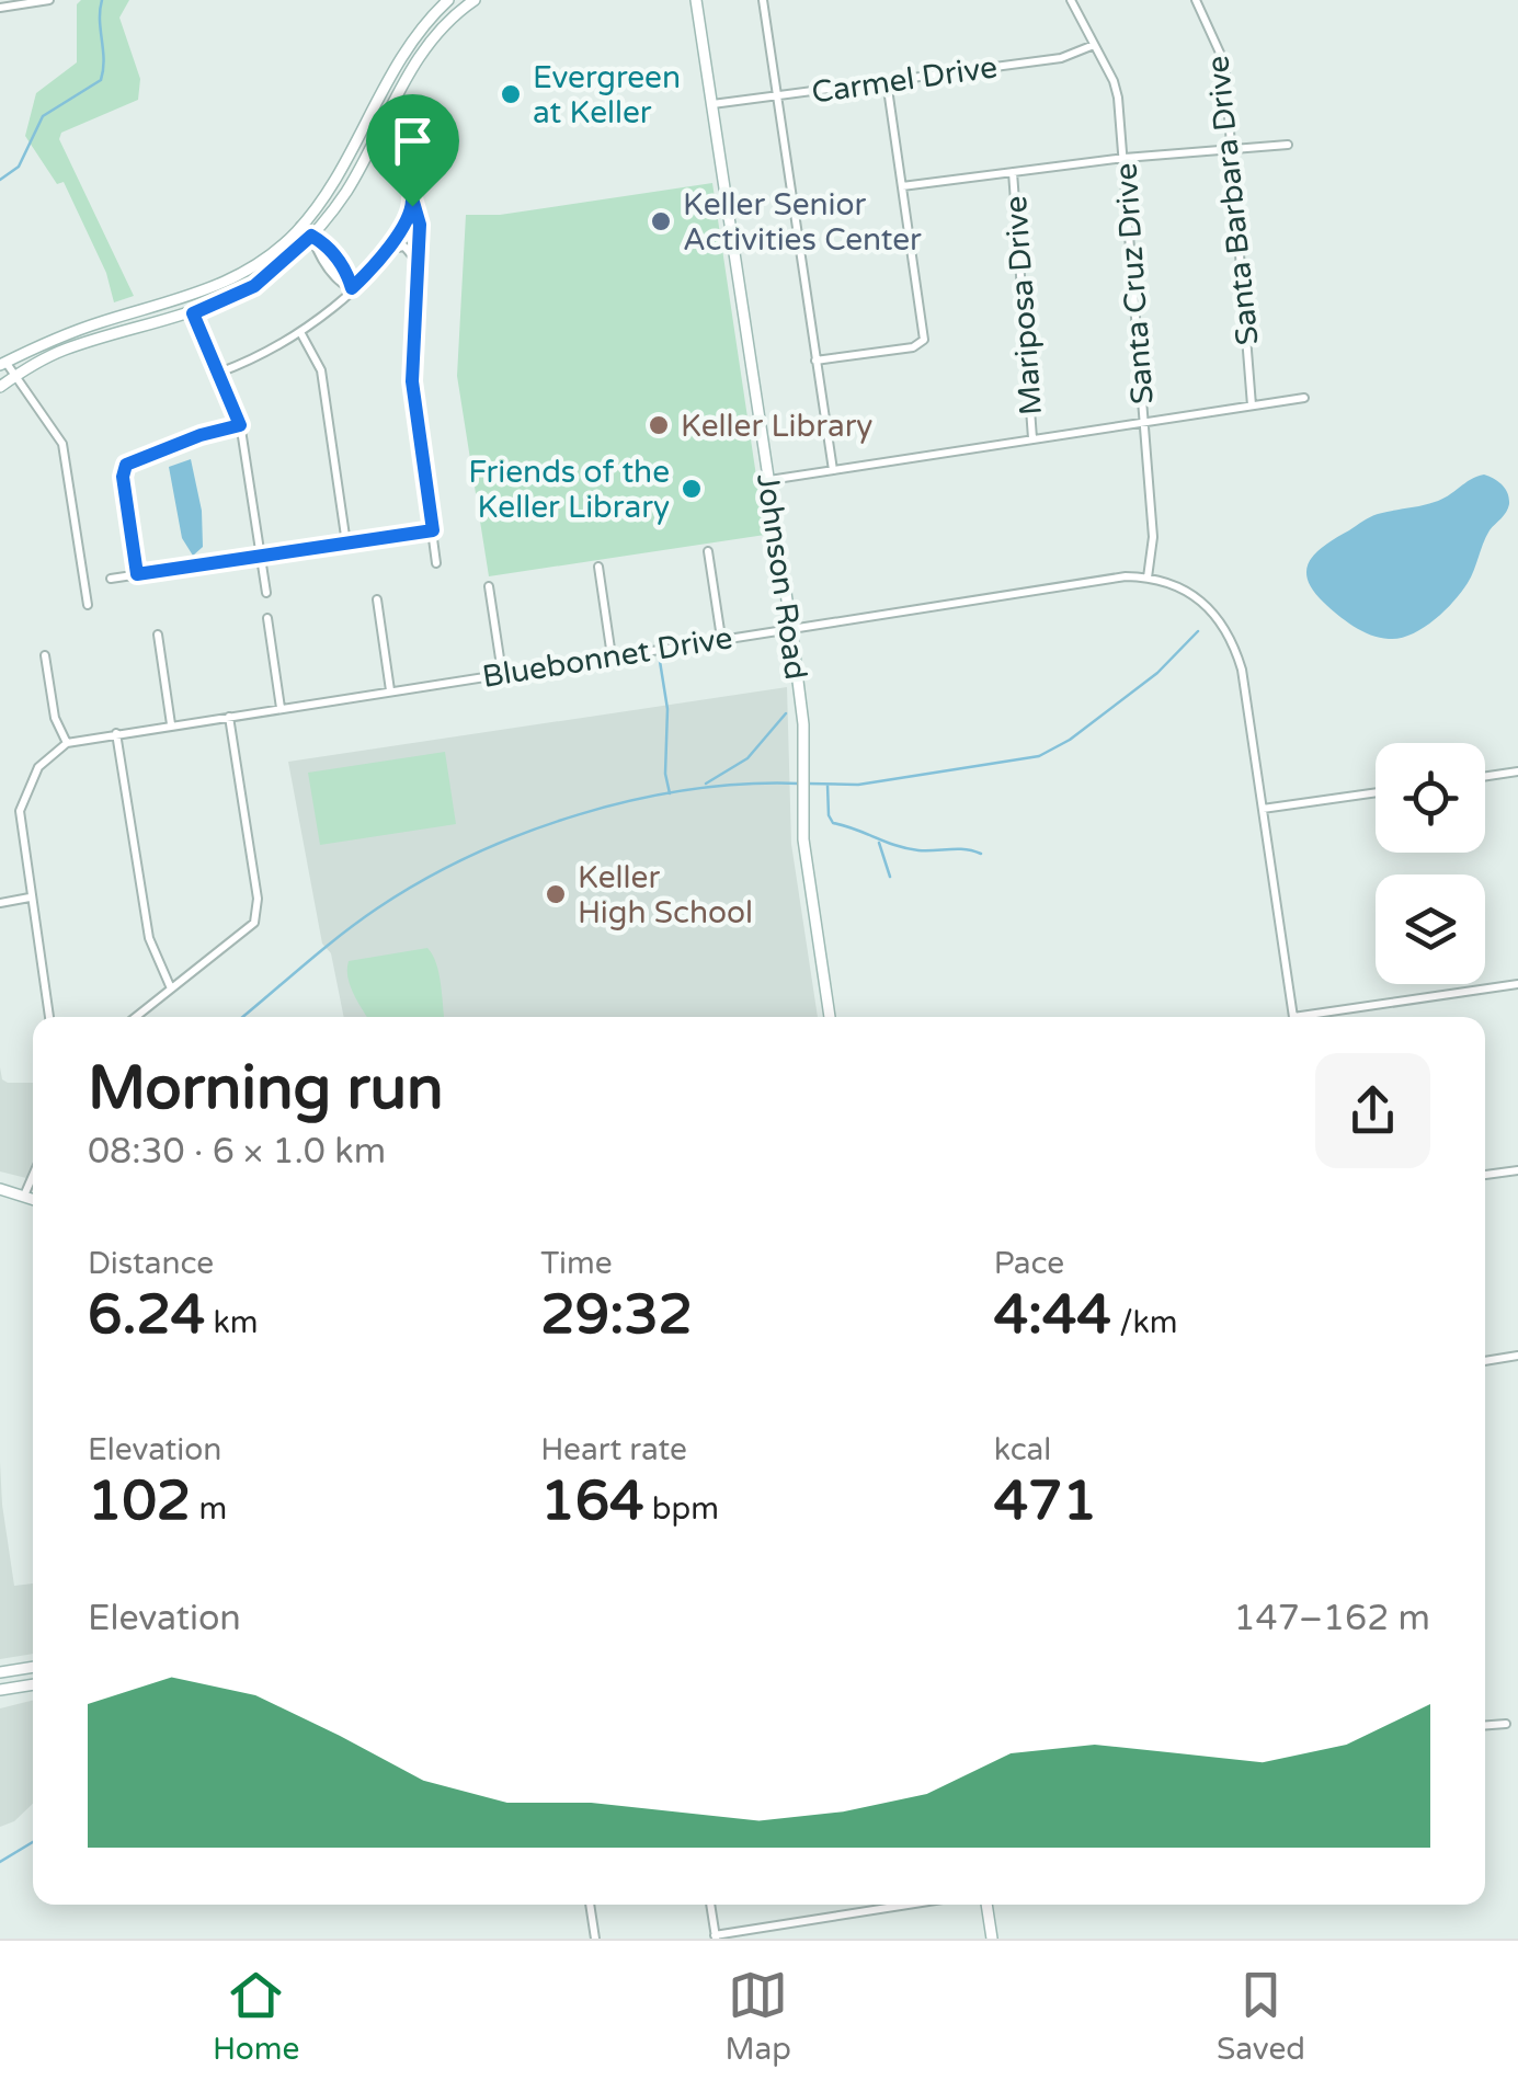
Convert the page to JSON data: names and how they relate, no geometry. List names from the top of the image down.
{
  "streets": {
    "main road": ["Johnson Road"],
    "street": [
      "Carmel Drive",
      "Santa Barbara Drive",
      "Santa Cruz Drive",
      "Mariposa Drive",
      "Bluebonnet Drive"
    ]
  },
  "crossings": [
    ["Carmel Drive", "Santa Cruz Drive"],
    ["Carmel Drive", "Johnson Road"],
    ["Santa Cruz Drive", "Bluebonnet Drive"],
    ["Johnson Road", "Bluebonnet Drive"]
  ],
  "places": [
    "Evergreen at Keller",
    "Keller Senior Activities Center",
    "Keller Library",
    "Friends of the Keller Library",
    "Keller High School"
  ],
  "page": {
    "heading": ["Morning run", "08:30 · 6 × 1.0 km"],
    "stats": [
      ["Distance", "6.24 km"],
      ["Time", "29:32"],
      ["Pace", "4:44 /km"],
      ["Elevation", "102 m"],
      ["Heart rate", "164 bpm"],
      ["kcal", "471"]
    ],
    "chart": ["Elevation", "147–162 m"],
    "tabs": ["Home", "Map", "Saved"]
  }
}
